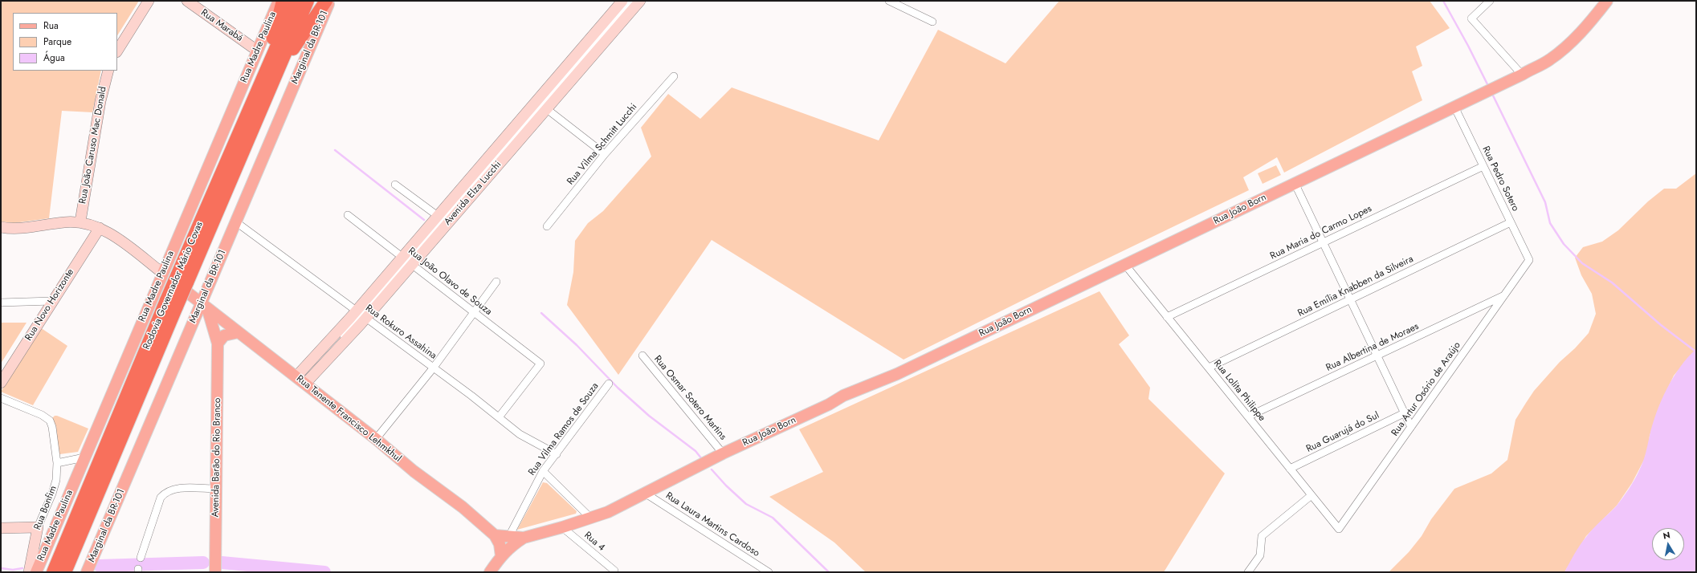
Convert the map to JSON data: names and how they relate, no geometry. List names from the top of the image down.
{
  "streets": {
    "highway": ["Rodovia Governador Mário Covas"],
    "main road": [
      "Rua Marabá",
      "Rua Madre Paulina",
      "Marginal da BR-101",
      "Rua João Caruso Mac Donald",
      "Avenida Elza Lucchi",
      "Rua João Born",
      "Rua Novo Horizonte",
      "Rua Tenente Francisco Lehmkhul",
      "Avenida Barão do Rio Branco",
      "Rua Bonfim"
    ],
    "street": [
      "Rua Vilma Schmitt Lucchi",
      "Rua Pedro Sotero",
      "Rua Maria do Carmo Lopes",
      "Rua João Olavo de Souza",
      "Rua Emília Knabben da Silveira",
      "Rua Rokuro Assahina",
      "Rua Albertina de Moraes",
      "Rua Artur Osório de Araújo",
      "Rua Lolita Philippe",
      "Rua Osmar Sotero Martins",
      "Rua Vilma Ramos de Souza",
      "Rua Guarujá do Sul",
      "Rua Laura Martins Cardoso",
      "Rua 4"
    ]
  },
  "crossings": [
    ["Rua Marabá", "Rua Madre Paulina"],
    ["Rua Madre Paulina", "Rua Tenente Francisco Lehmkhul"],
    ["Marginal da BR-101", "Rua Rokuro Assahina"],
    ["Marginal da BR-101", "Rua Tenente Francisco Lehmkhul"],
    ["Marginal da BR-101", "Avenida Barão do Rio Branco"],
    ["Rua Pedro Sotero", "Rua João Born"],
    ["Rua Pedro Sotero", "Rua Maria do Carmo Lopes"],
    ["Rua Pedro Sotero", "Rua Emília Knabben da Silveira"],
    ["Rua Pedro Sotero", "Rua Artur Osório de Araújo"],
    ["Avenida Elza Lucchi", "Rua João Olavo de Souza"],
    ["Avenida Elza Lucchi", "Rua Rokuro Assahina"],
    ["Avenida Elza Lucchi", "Rua Tenente Francisco Lehmkhul"],
    ["Rua João Born", "Rua Lolita Philippe"],
    ["Rua João Born", "Rua Osmar Sotero Martins"],
    ["Rua João Born", "Rua Laura Martins Cardoso"],
    ["Rua João Born", "Rua 4"],
    ["Rua Maria do Carmo Lopes", "Rua Lolita Philippe"],
    ["Rua João Olavo de Souza", "Rua Rokuro Assahina"],
    ["Rodovia Governador Mário Covas", "Rua Tenente Francisco Lehmkhul"],
    ["Rua Emília Knabben da Silveira", "Rua Lolita Philippe"],
    ["Rua Rokuro Assahina", "Rua Vilma Ramos de Souza"],
    ["Rua Albertina de Moraes", "Rua Artur Osório de Araújo"],
    ["Rua Albertina de Moraes", "Rua Lolita Philippe"],
    ["Rua Artur Osório de Araújo", "Rua Lolita Philippe"],
    ["Rua Lolita Philippe", "Rua Guarujá do Sul"],
    ["Rua Tenente Francisco Lehmkhul", "Avenida Barão do Rio Branco"]
  ],
  "legend": ["Rua", "Parque", "Água"],
  "north": "top"
}
